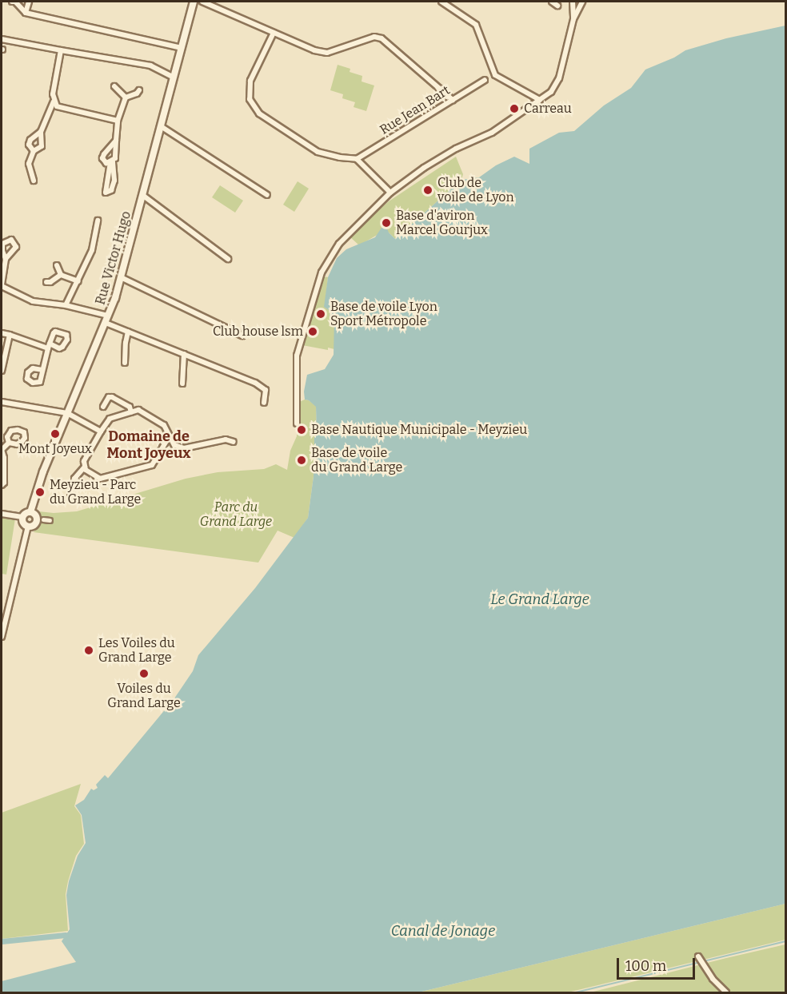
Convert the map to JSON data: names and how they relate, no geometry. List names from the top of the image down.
{
  "streets": {
    "street": ["Rue Jean Bart", "Rue Victor Hugo"]
  },
  "districts": ["Domaine de Mont Joyeux"],
  "water": ["Le Grand Large", "Canal de Jonage"],
  "parks": ["Parc du Grand Large"],
  "places": [
    "Carreau",
    "Club de voile de Lyon",
    "Base d'aviron Marcel Gourjux",
    "Base de voile Lyon Sport Métropole",
    "Club house lsm",
    "Base Nautique Municipale - Meyzieu",
    "Mont Joyeux",
    "Base de voile du Grand Large",
    "Meyzieu - Parc du Grand Large",
    "Les Voiles du Grand Large",
    "Voiles du Grand Large"
  ],
  "scale_bar": "100 m"
}
